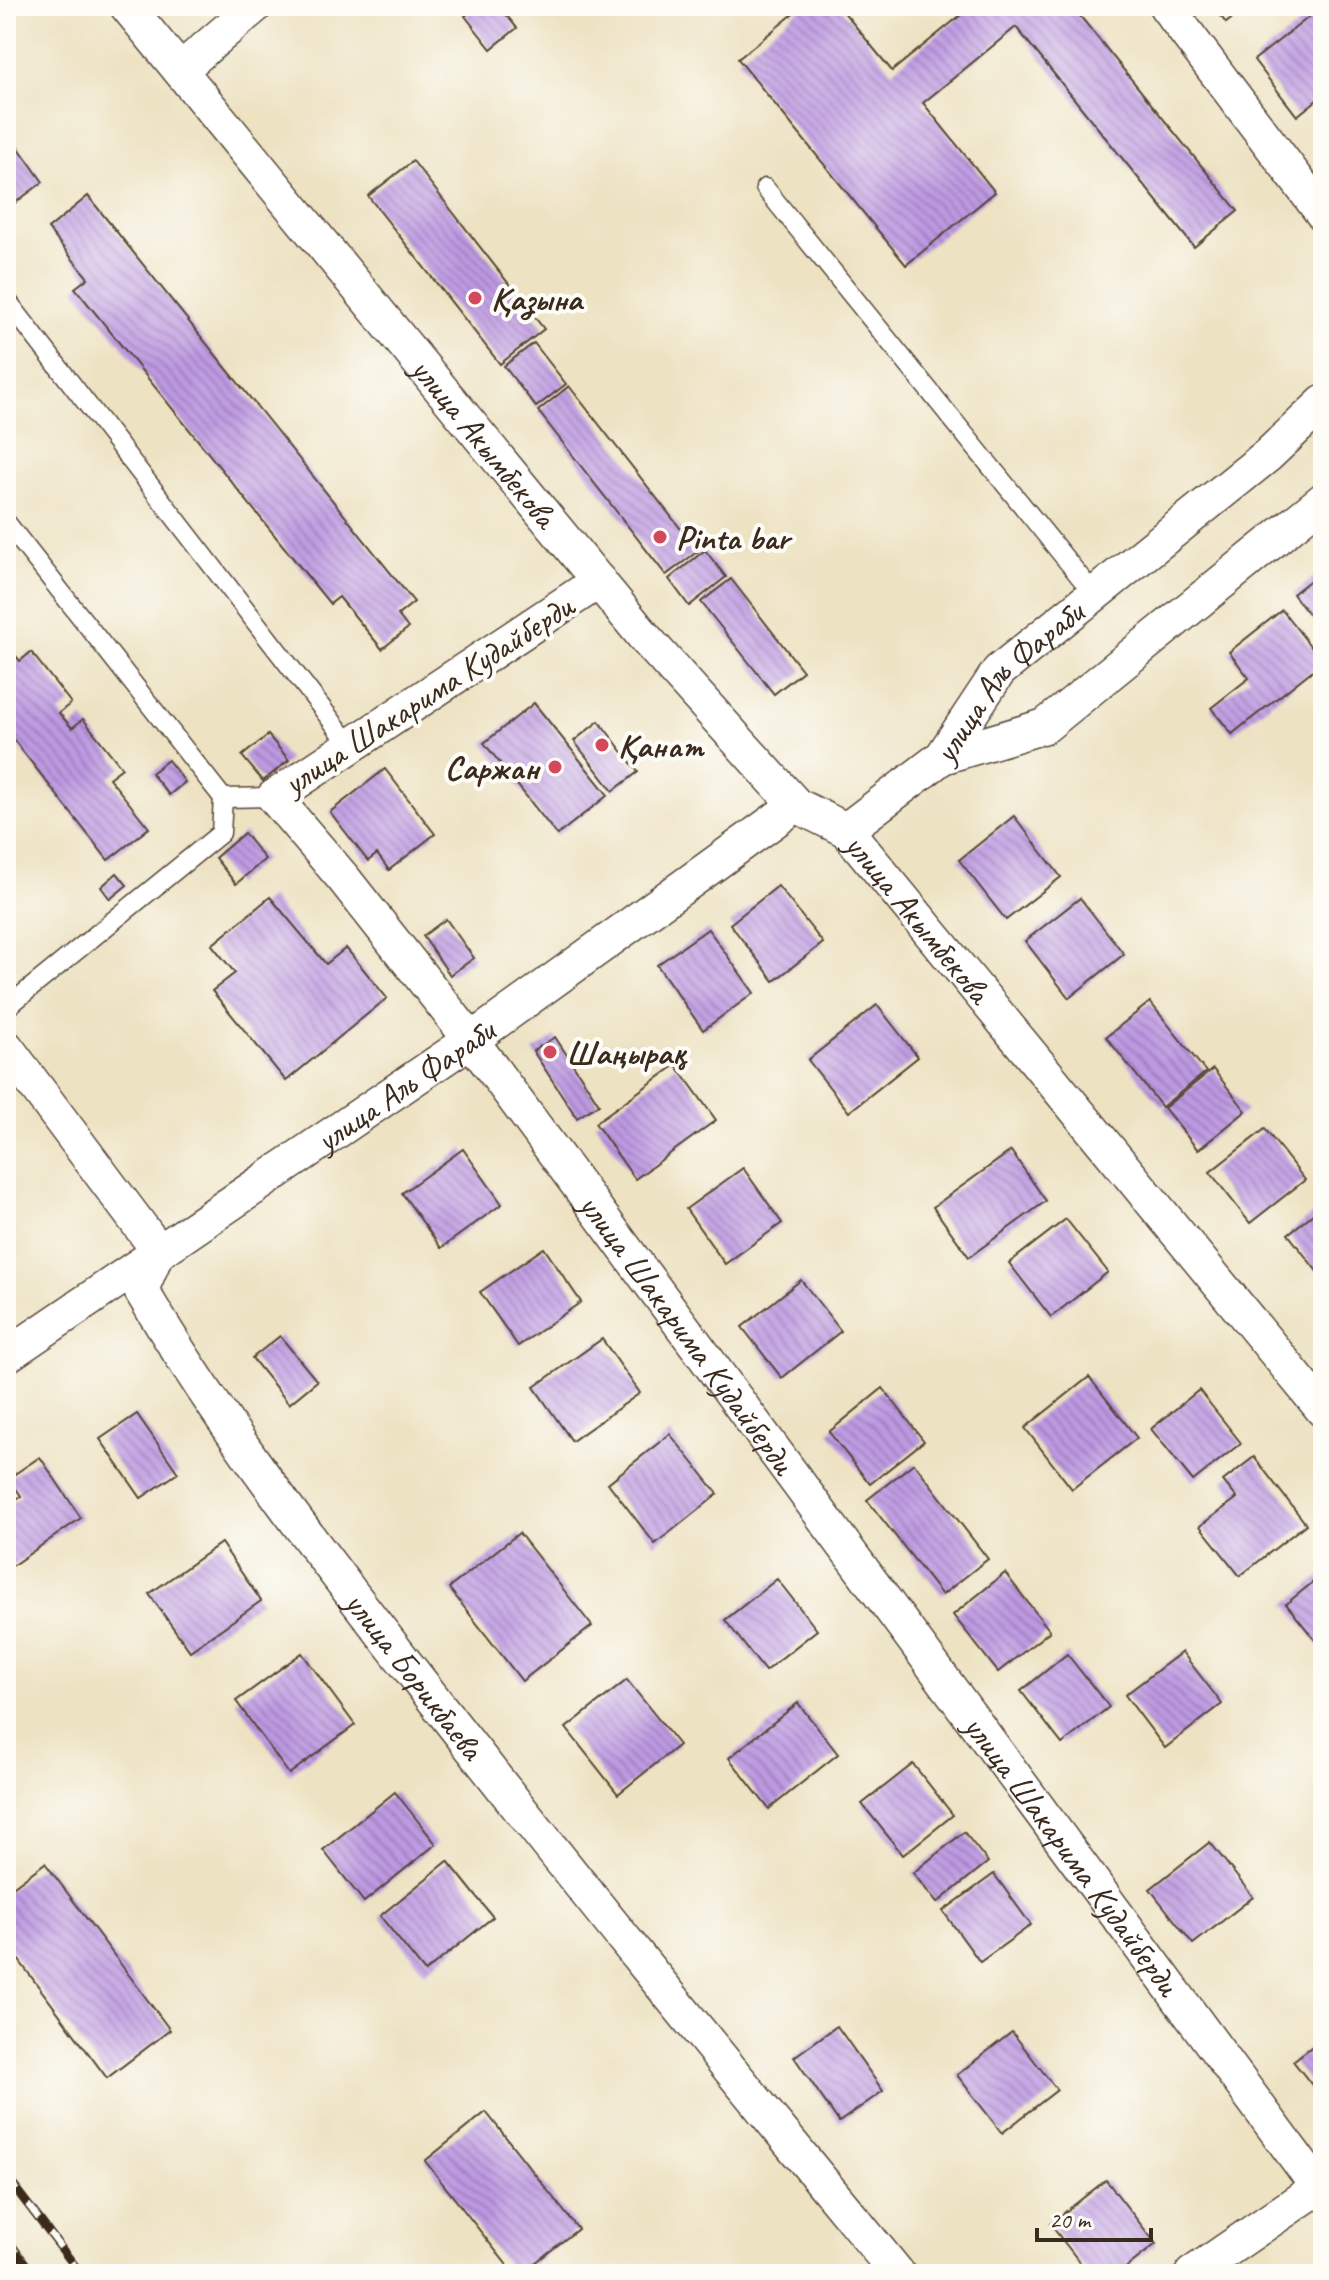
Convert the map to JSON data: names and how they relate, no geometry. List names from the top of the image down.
{
  "streets": {
    "street": [
      "улица Акымбекова",
      "улица Аль Фараби",
      "улица Шакарима Кудайберди",
      "улица Борикбаева"
    ]
  },
  "crossings": [
    ["улица Акымбекова", "улица Аль Фараби"],
    ["улица Акымбекова", "улица Шакарима Кудайберди"],
    ["улица Аль Фараби", "улица Шакарима Кудайберди"],
    ["улица Аль Фараби", "улица Борикбаева"]
  ],
  "places": [
    "Қазына",
    "Pinta bar",
    "Қанат",
    "Саржан",
    "Шаңырақ"
  ],
  "scale_bar": "20 m"
}
